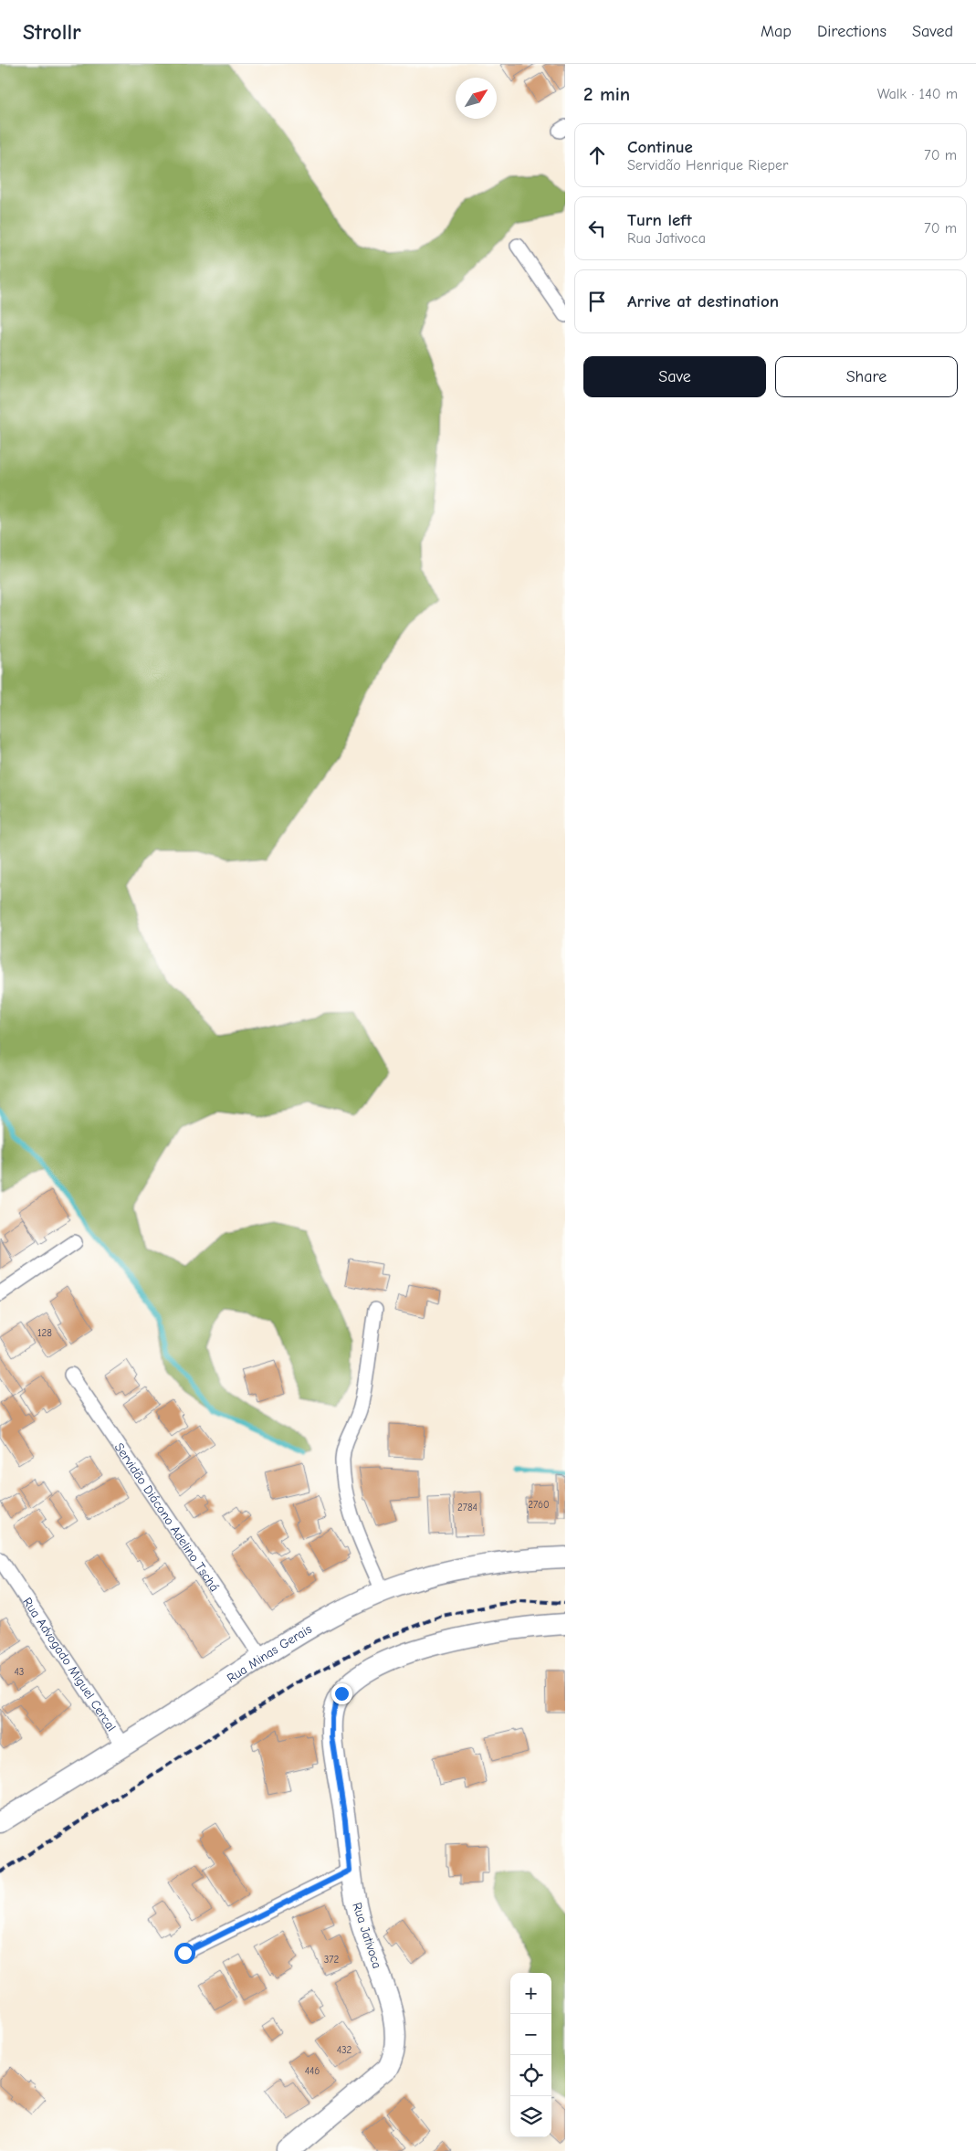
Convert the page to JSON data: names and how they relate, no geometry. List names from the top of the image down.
{
  "streets": {
    "street": [
      "Servidão Diácono Adelino Tschá",
      "Rua Minas Gerais",
      "Rua Advogado Miguel Cercal",
      "Rua Jativoca"
    ]
  },
  "crossings": [
    ["Servidão Diácono Adelino Tschá", "Rua Minas Gerais"],
    ["Rua Minas Gerais", "Rua Advogado Miguel Cercal"]
  ],
  "house_numbers": [
    "128",
    "2760",
    "2784",
    "43",
    "372",
    "432",
    "446"
  ],
  "north": "top right",
  "page": {
    "header": "Strollr",
    "nav": ["Map", "Directions", "Saved"],
    "heading": ["2 min", "Walk · 140 m"],
    "list": [
      ["Continue", "Servidão Henrique Rieper", "70 m"],
      ["Turn left", "Rua Jativoca", "70 m"],
      "Arrive at destination"
    ],
    "buttons": ["Save", "Share"],
    "map_buttons": ["+", "−"]
  }
}
